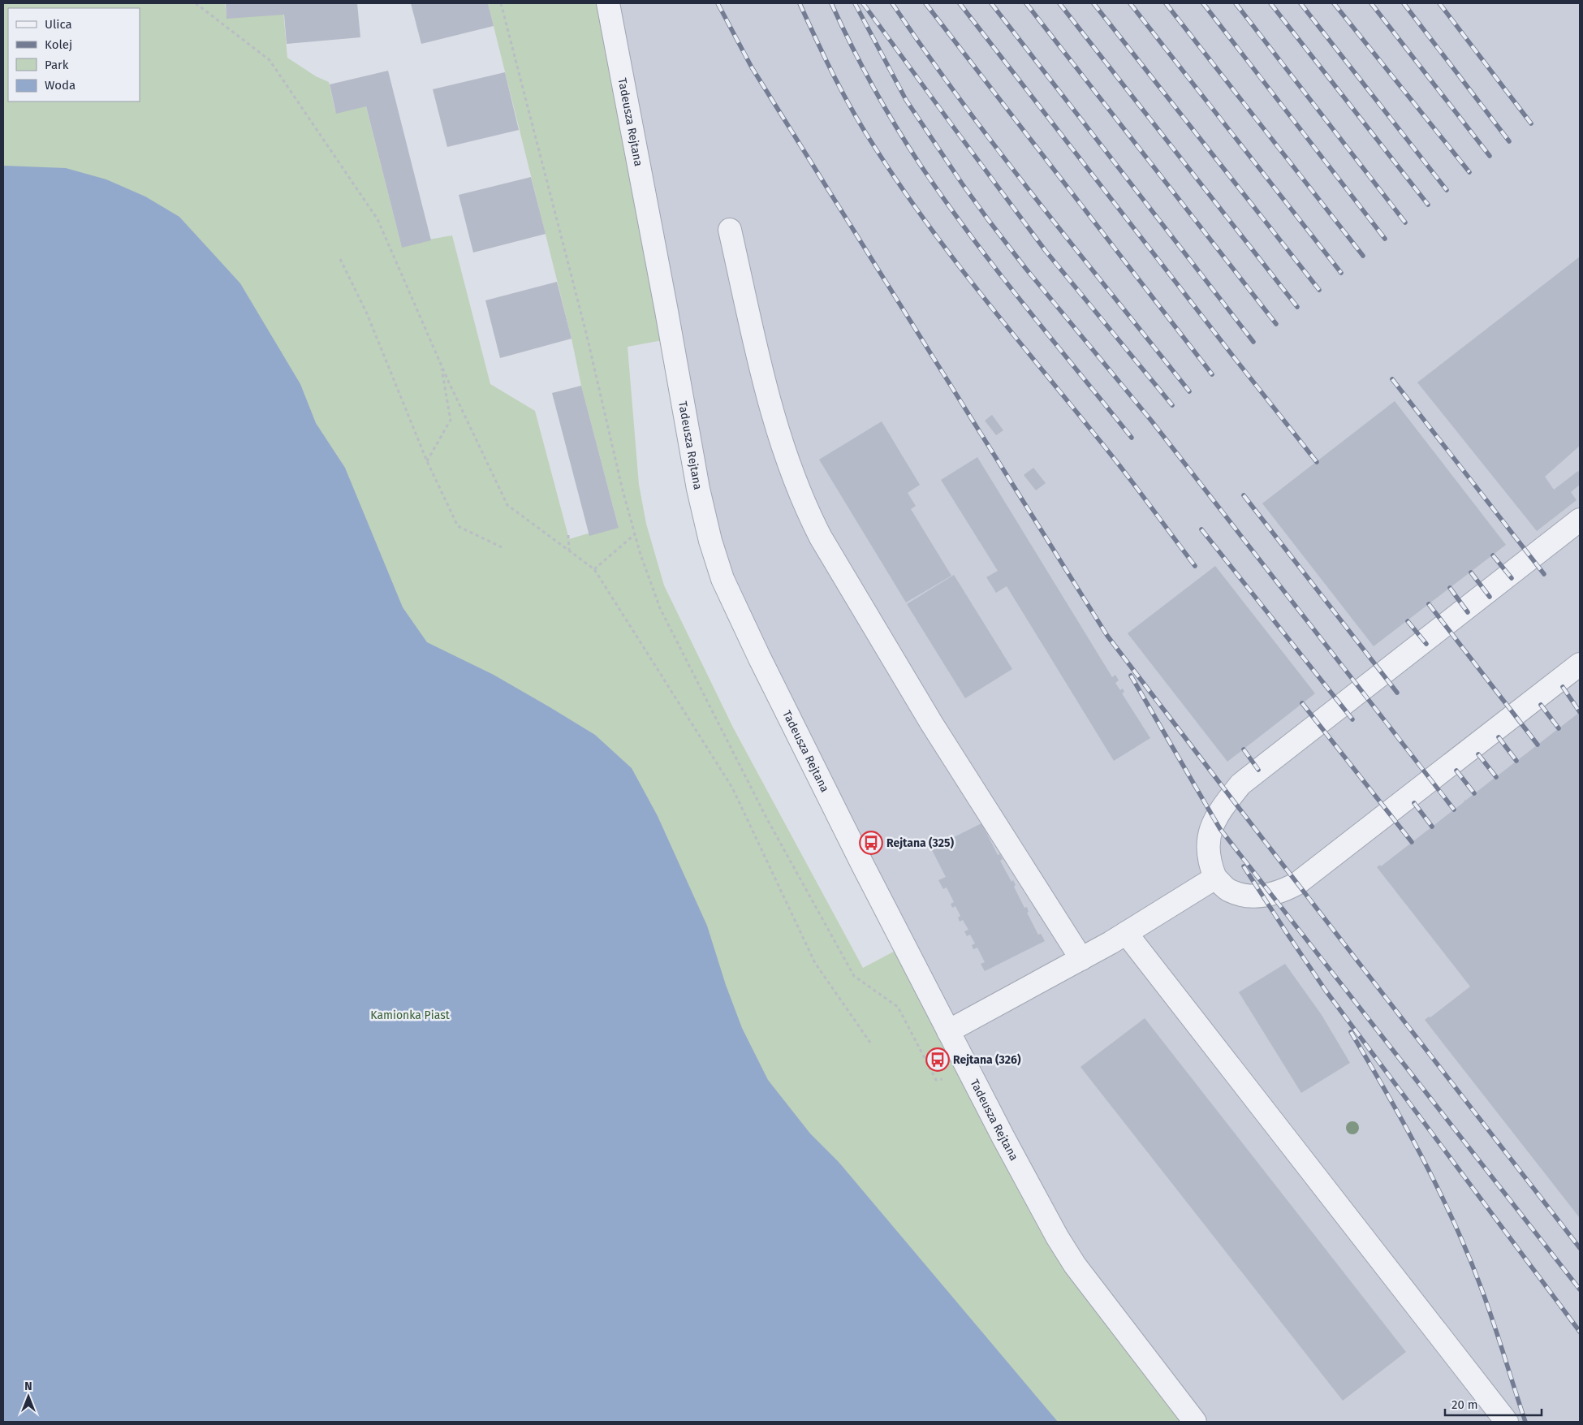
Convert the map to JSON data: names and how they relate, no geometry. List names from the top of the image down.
{
  "streets": {
    "street": ["Tadeusza Rejtana"]
  },
  "parks": ["Kamionka Piast"],
  "places": {
    "bus stop": ["Rejtana (325)", "Rejtana (326)"]
  },
  "legend": [
    "Ulica",
    "Kolej",
    "Park",
    "Woda"
  ],
  "scale_bar": "20 m",
  "north": "top"
}
